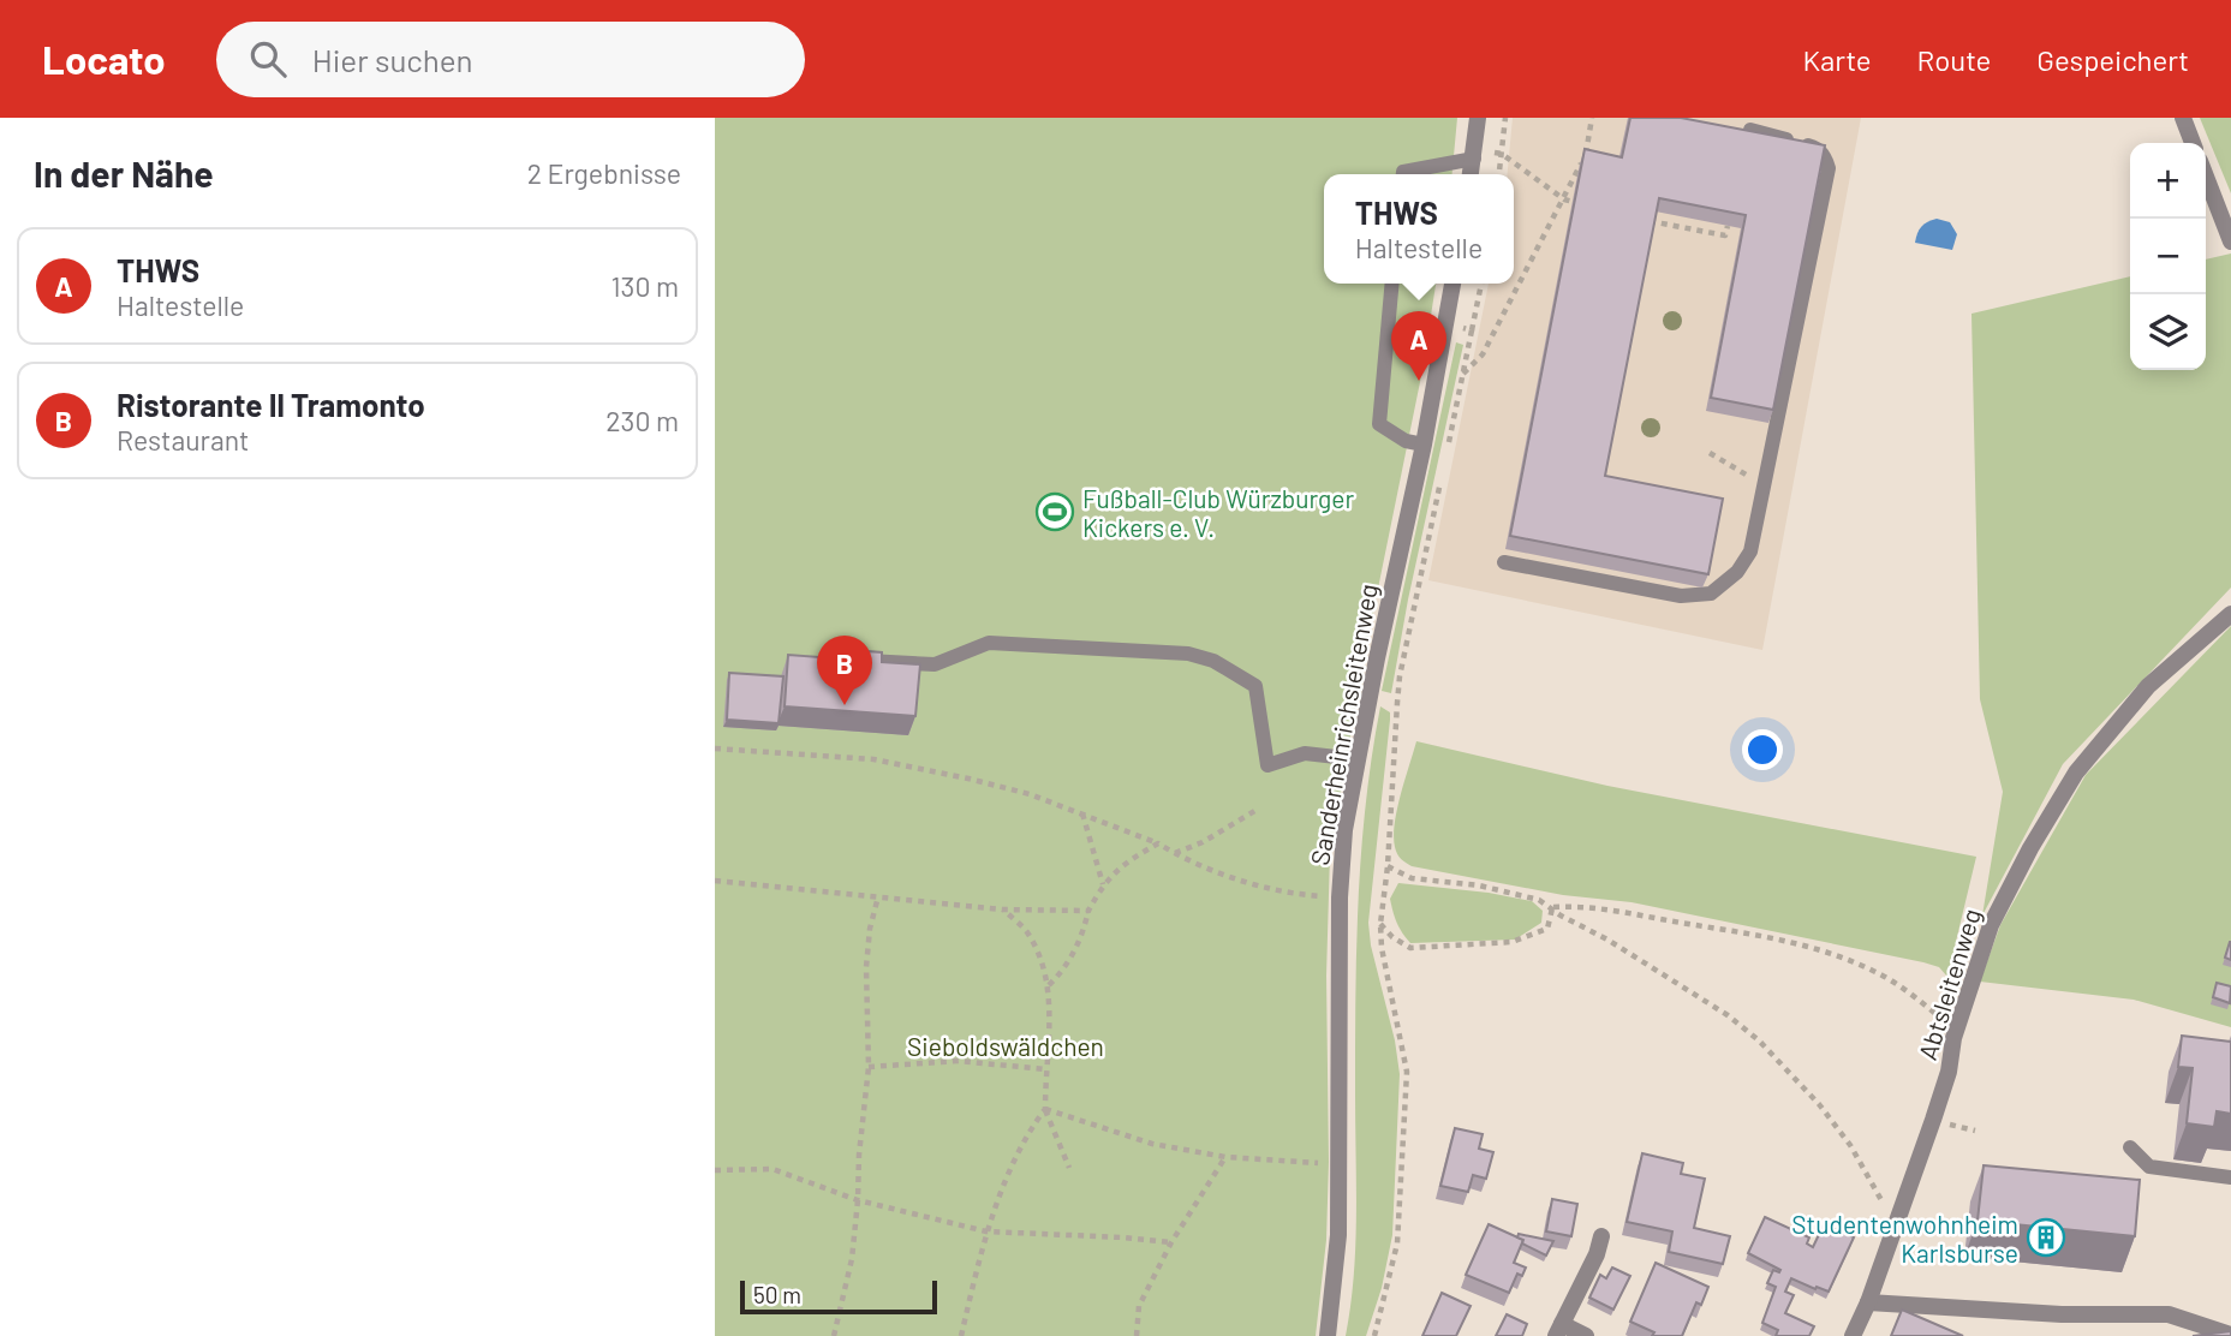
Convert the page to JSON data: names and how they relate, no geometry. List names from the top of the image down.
{
  "streets": {
    "street": ["Sanderheinrichsleitenweg", "Abtsleitenweg"]
  },
  "parks": ["Sieboldswäldchen"],
  "places": {
    "sports": ["Fußball-Club Würzburger Kickers e. V."],
    "building": ["Studentenwohnheim Karlsburse"]
  },
  "scale_bar": "50 m",
  "page": {
    "header": "Locato",
    "search": "Hier suchen",
    "nav": ["Karte", "Route", "Gespeichert"],
    "heading": ["In der Nähe", "2 Ergebnisse"],
    "map_buttons": ["+", "−"],
    "popup": ["THWS", "Haltestelle"],
    "list": [
      {
        "mark": "A",
        "name": "THWS",
        "note": "Haltestelle",
        "value": "130 m"
      },
      {
        "mark": "B",
        "name": "Ristorante Il Tramonto",
        "note": "Restaurant",
        "value": "230 m"
      }
    ],
    "pins": ["A", "B"],
    "scale": "50 m"
  }
}
